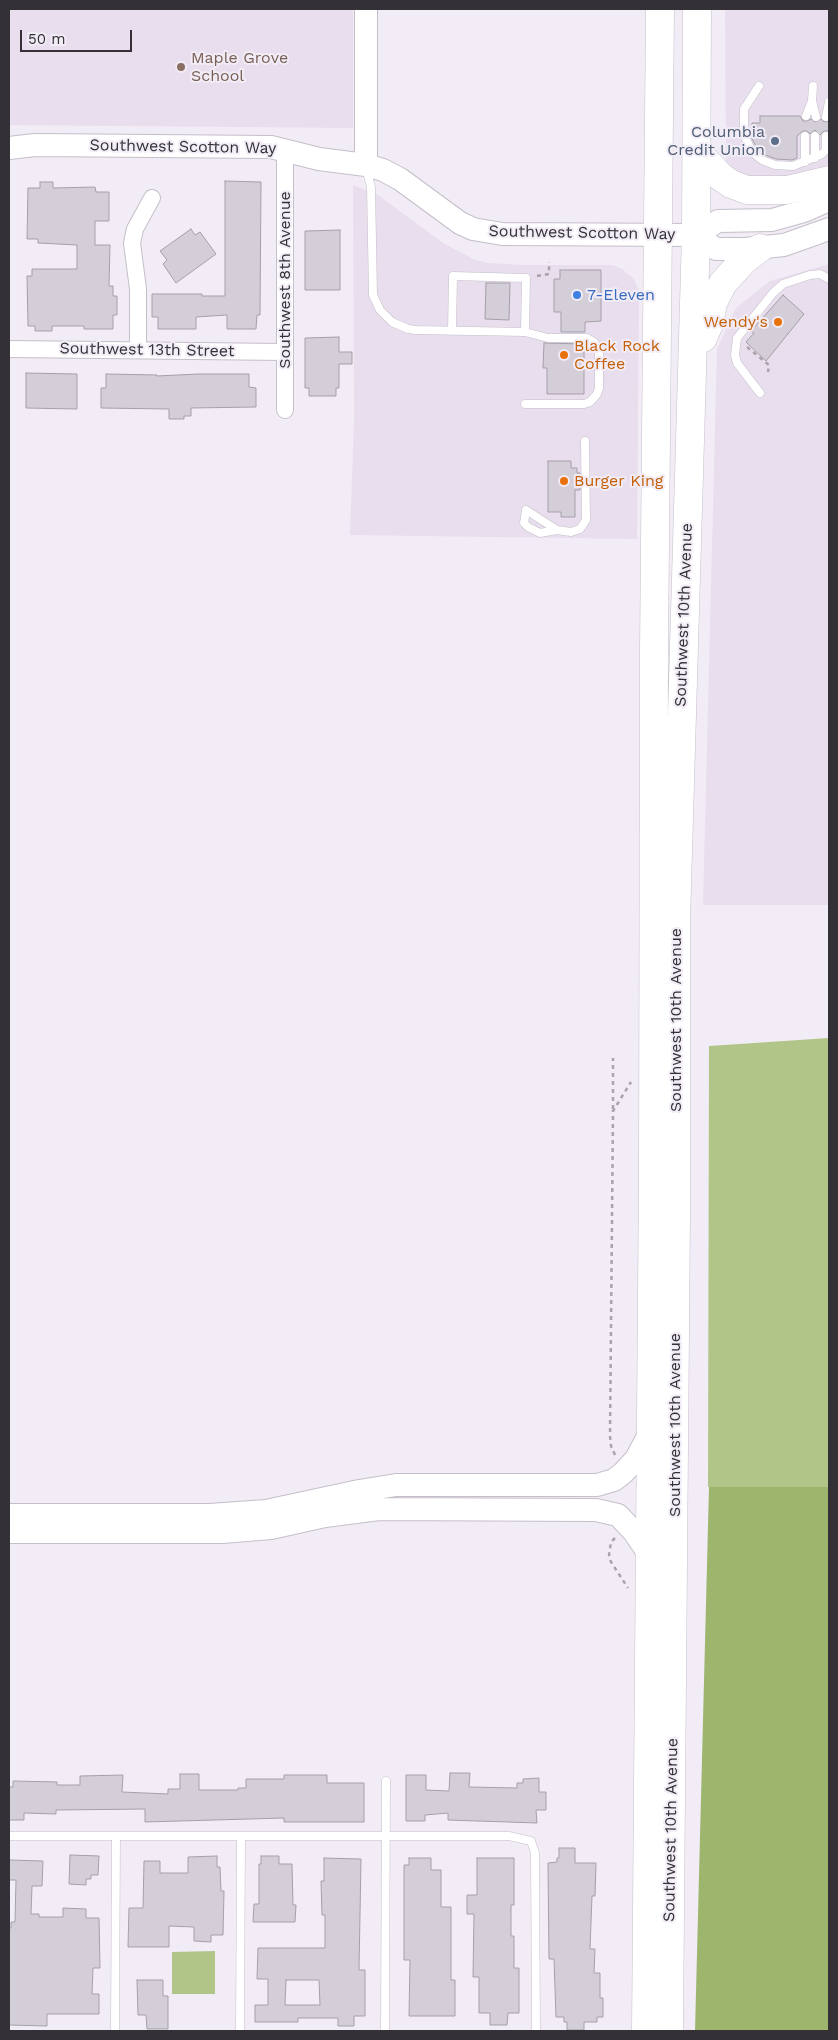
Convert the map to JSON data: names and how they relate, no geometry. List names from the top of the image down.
{
  "streets": {
    "highway": ["Southwest 10th Avenue"],
    "street": ["Southwest Scotton Way", "Southwest 8th Avenue", "Southwest 13th Street"]
  },
  "crossings": [
    ["Southwest Scotton Way", "Southwest 8th Avenue"],
    ["Southwest Scotton Way", "Southwest 10th Avenue"],
    ["Southwest 8th Avenue", "Southwest 13th Street"]
  ],
  "places": [
    "Maple Grove School",
    "Columbia Credit Union",
    "7-Eleven",
    "Wendy's",
    "Black Rock Coffee",
    "Burger King"
  ],
  "scale_bar": "50 m"
}
